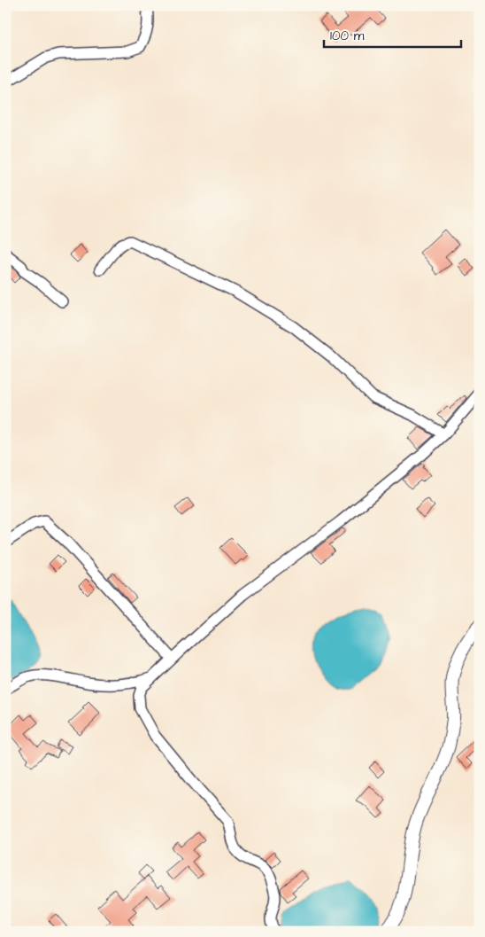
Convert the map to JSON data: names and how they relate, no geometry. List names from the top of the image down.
{
  "scale_bar": "100 m"
}
